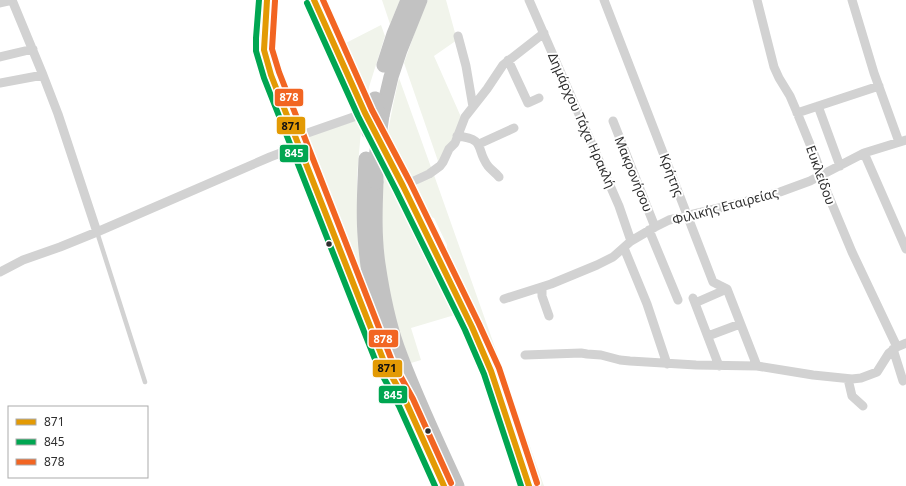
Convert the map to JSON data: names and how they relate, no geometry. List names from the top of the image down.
{
  "streets": {
    "street": [
      "Δημάρχου Τάχα Ηρακλή",
      "Μακρονήσου",
      "Κρήτης",
      "Ευκλείδου",
      "Φιλικής Εταιρείας"
    ]
  },
  "crossings": [
    ["Δημάρχου Τάχα Ηρακλή", "Φιλικής Εταιρείας"],
    ["Μακρονήσου", "Φιλικής Εταιρείας"],
    ["Κρήτης", "Φιλικής Εταιρείας"],
    ["Ευκλείδου", "Φιλικής Εταιρείας"]
  ],
  "lines": ["transit line 871", "transit line 845", "transit line 878"],
  "legend": ["871", "845", "878"]
}
